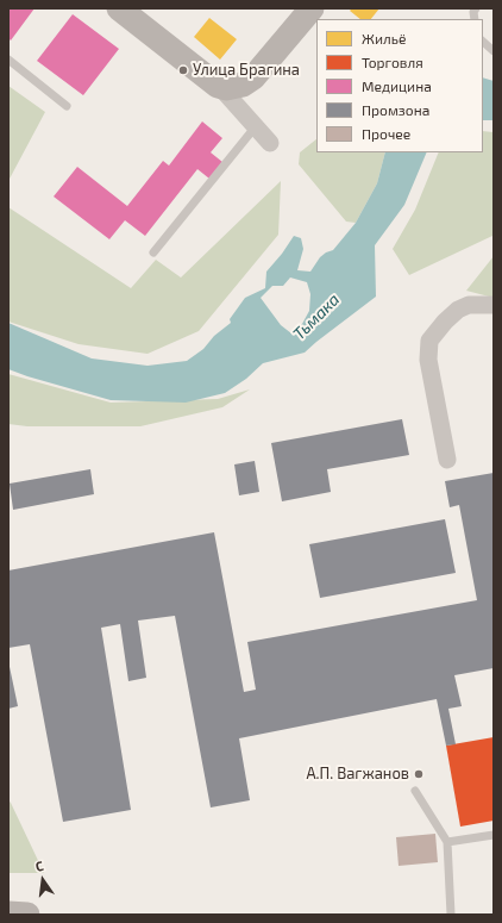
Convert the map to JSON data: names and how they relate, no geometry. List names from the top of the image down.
{
  "water": ["Тьмака"],
  "places": ["Улица Брагина", "А.П. Вагжанов"],
  "legend": [
    "Жильё",
    "Торговля",
    "Медицина",
    "Промзона",
    "Прочее"
  ],
  "north": "top"
}
